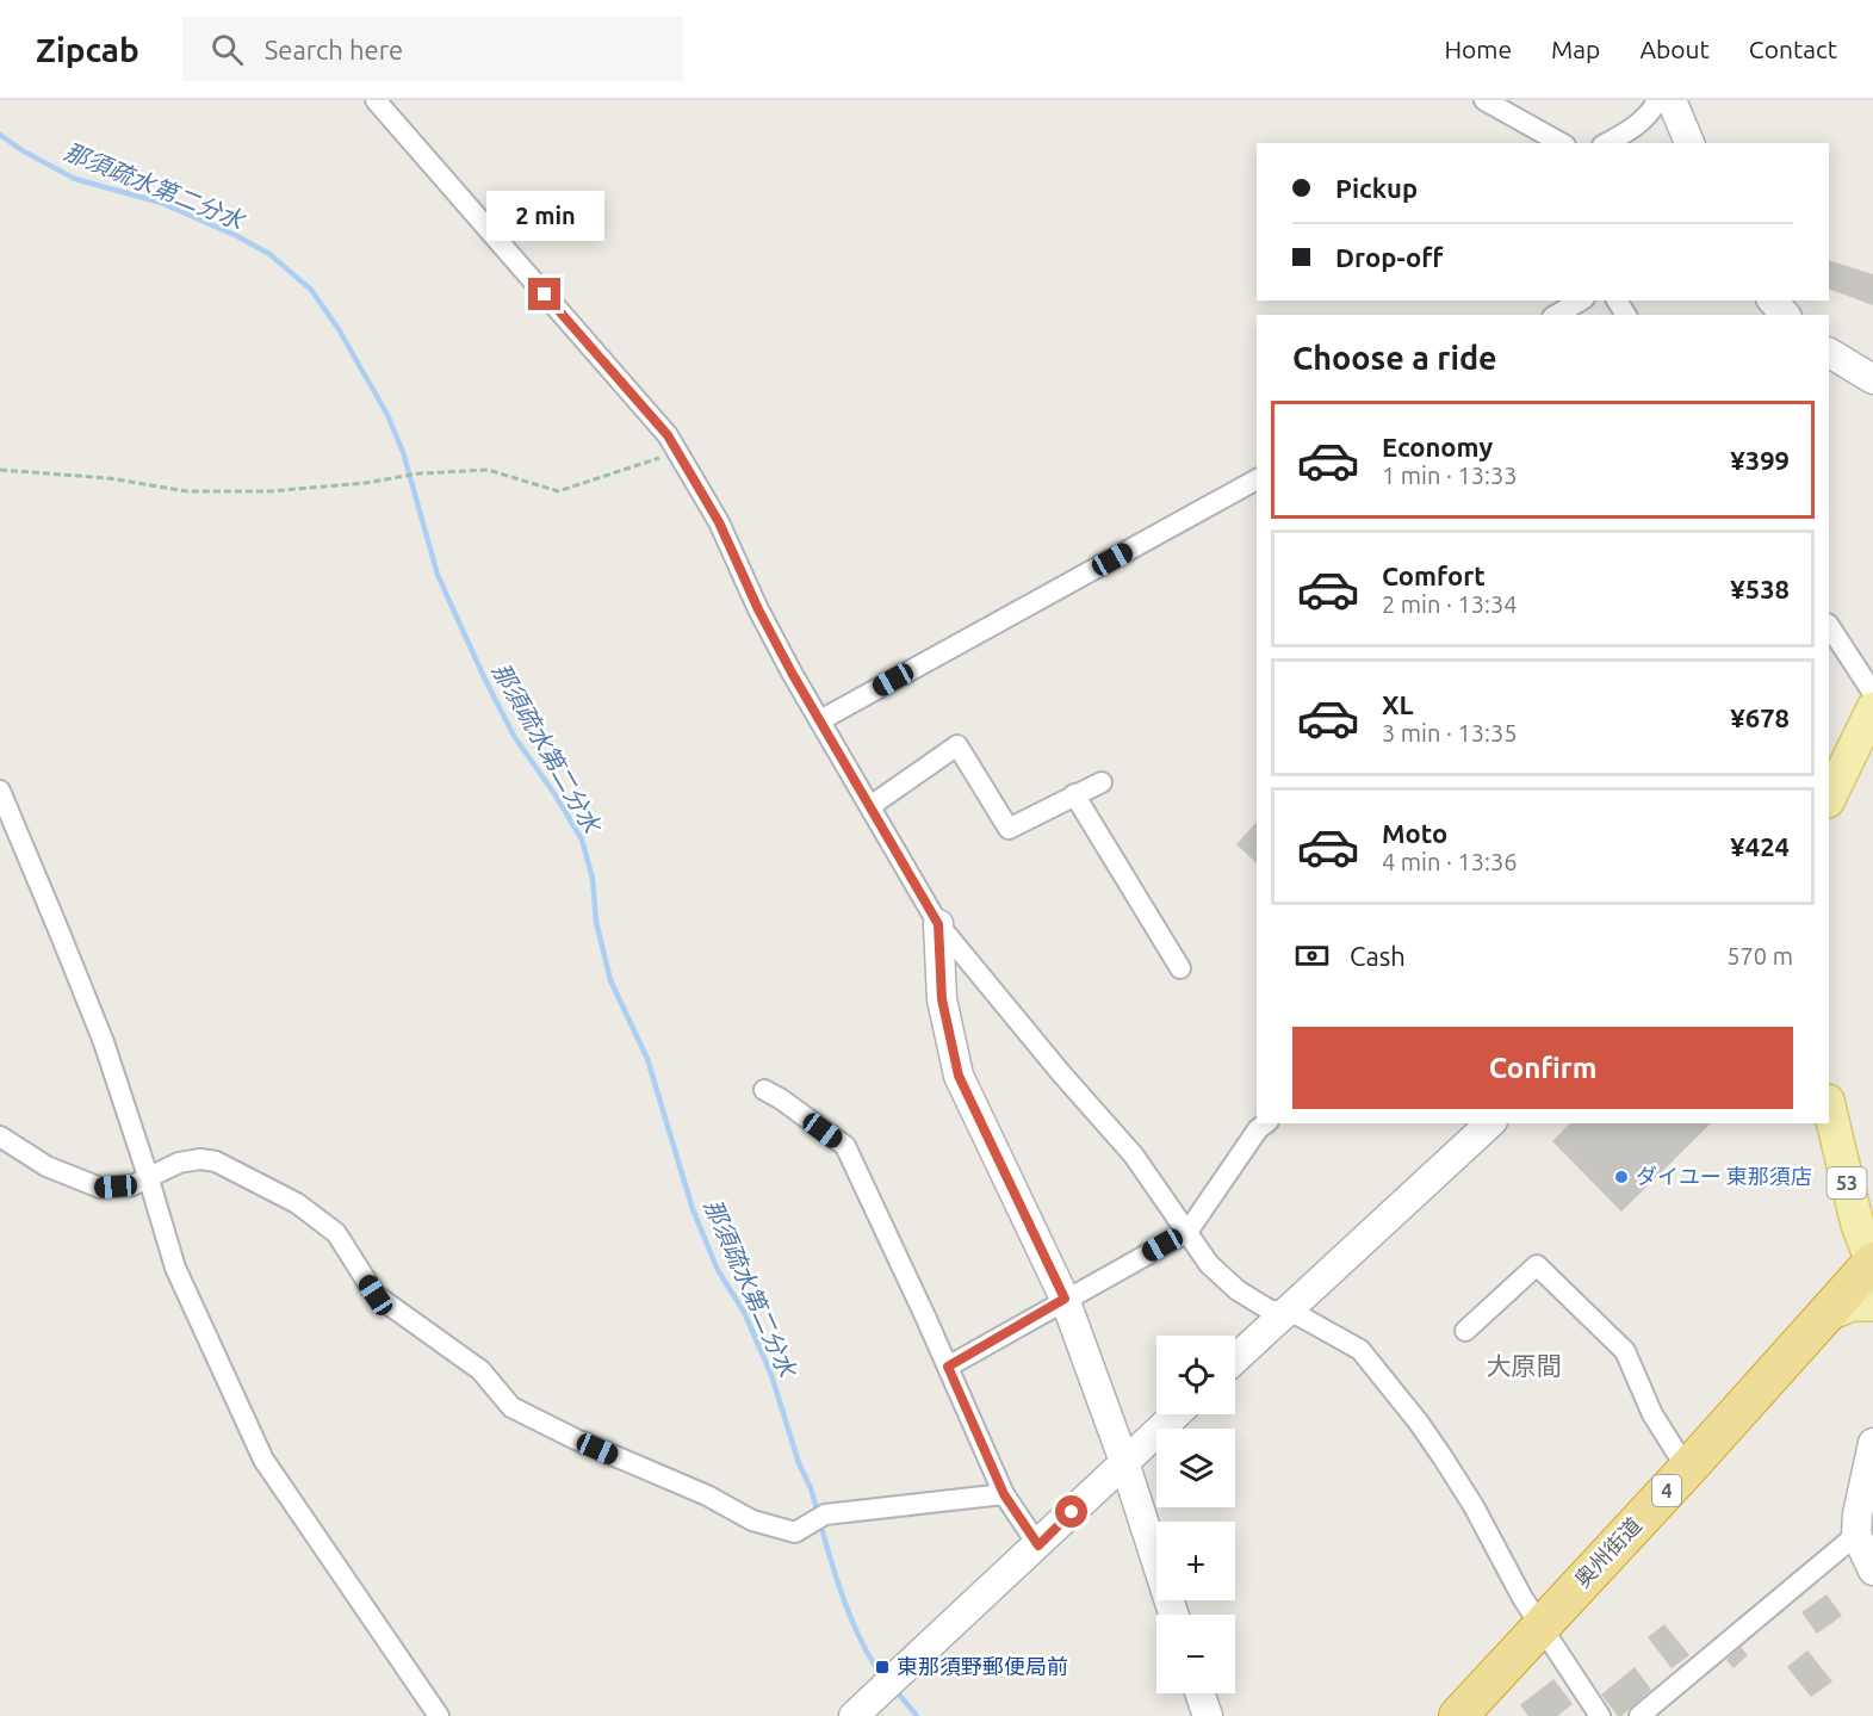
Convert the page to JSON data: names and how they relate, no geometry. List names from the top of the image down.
{
  "streets": {
    "highway": ["4", "奥州街道"],
    "main road": ["53"]
  },
  "crossings": [
    ["53", "奥州街道"]
  ],
  "districts": ["大原間"],
  "water": ["那須疏水第二分水"],
  "places": {
    "other": ["ダイユー 東那須店"],
    "transit": ["東那須野郵便局前"]
  },
  "page": {
    "header": "Zipcab",
    "search": "Search here",
    "nav": [
      "Home",
      "Map",
      "About",
      "Contact"
    ],
    "banner": ["Pickup", "Drop-off"],
    "bubble": "2 min",
    "heading": "Choose a ride",
    "list": [
      {
        "name": "Economy",
        "note": "1 min · 13:33",
        "value": "¥399"
      },
      {
        "name": "Comfort",
        "note": "2 min · 13:34",
        "value": "¥538"
      },
      {
        "name": "XL",
        "note": "3 min · 13:35",
        "value": "¥678"
      },
      {
        "name": "Moto",
        "note": "4 min · 13:36",
        "value": "¥424"
      }
    ],
    "pay": ["Cash", "570 m"],
    "buttons": "Confirm",
    "map_buttons": ["+", "−"]
  }
}
